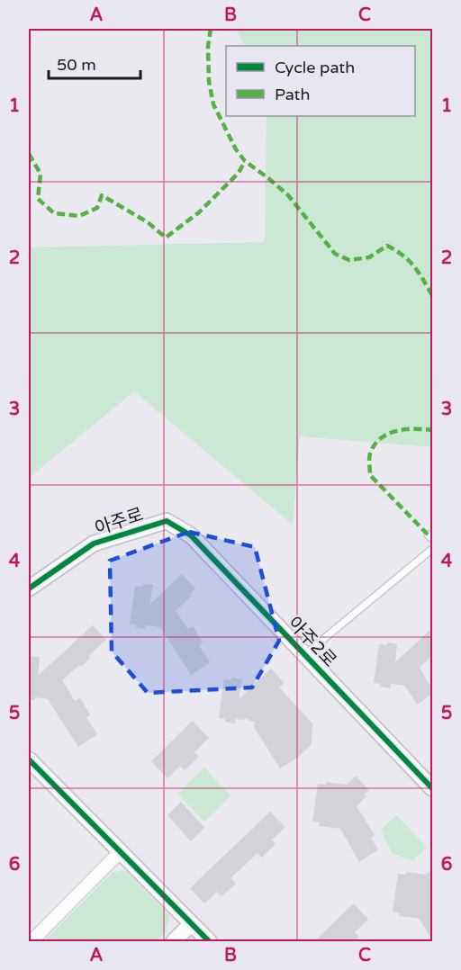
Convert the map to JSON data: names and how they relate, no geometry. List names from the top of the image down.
{
  "streets": {
    "street": ["아주로", "아주2로"]
  },
  "crossings": [
    ["아주로", "아주2로"]
  ],
  "legend": ["Cycle path", "Path"],
  "scale_bar": "50 m",
  "grid": {
    "columns": ["A", "B", "C"],
    "rows": [
      "1",
      "2",
      "3",
      "4",
      "5",
      "6"
    ]
  }
}
